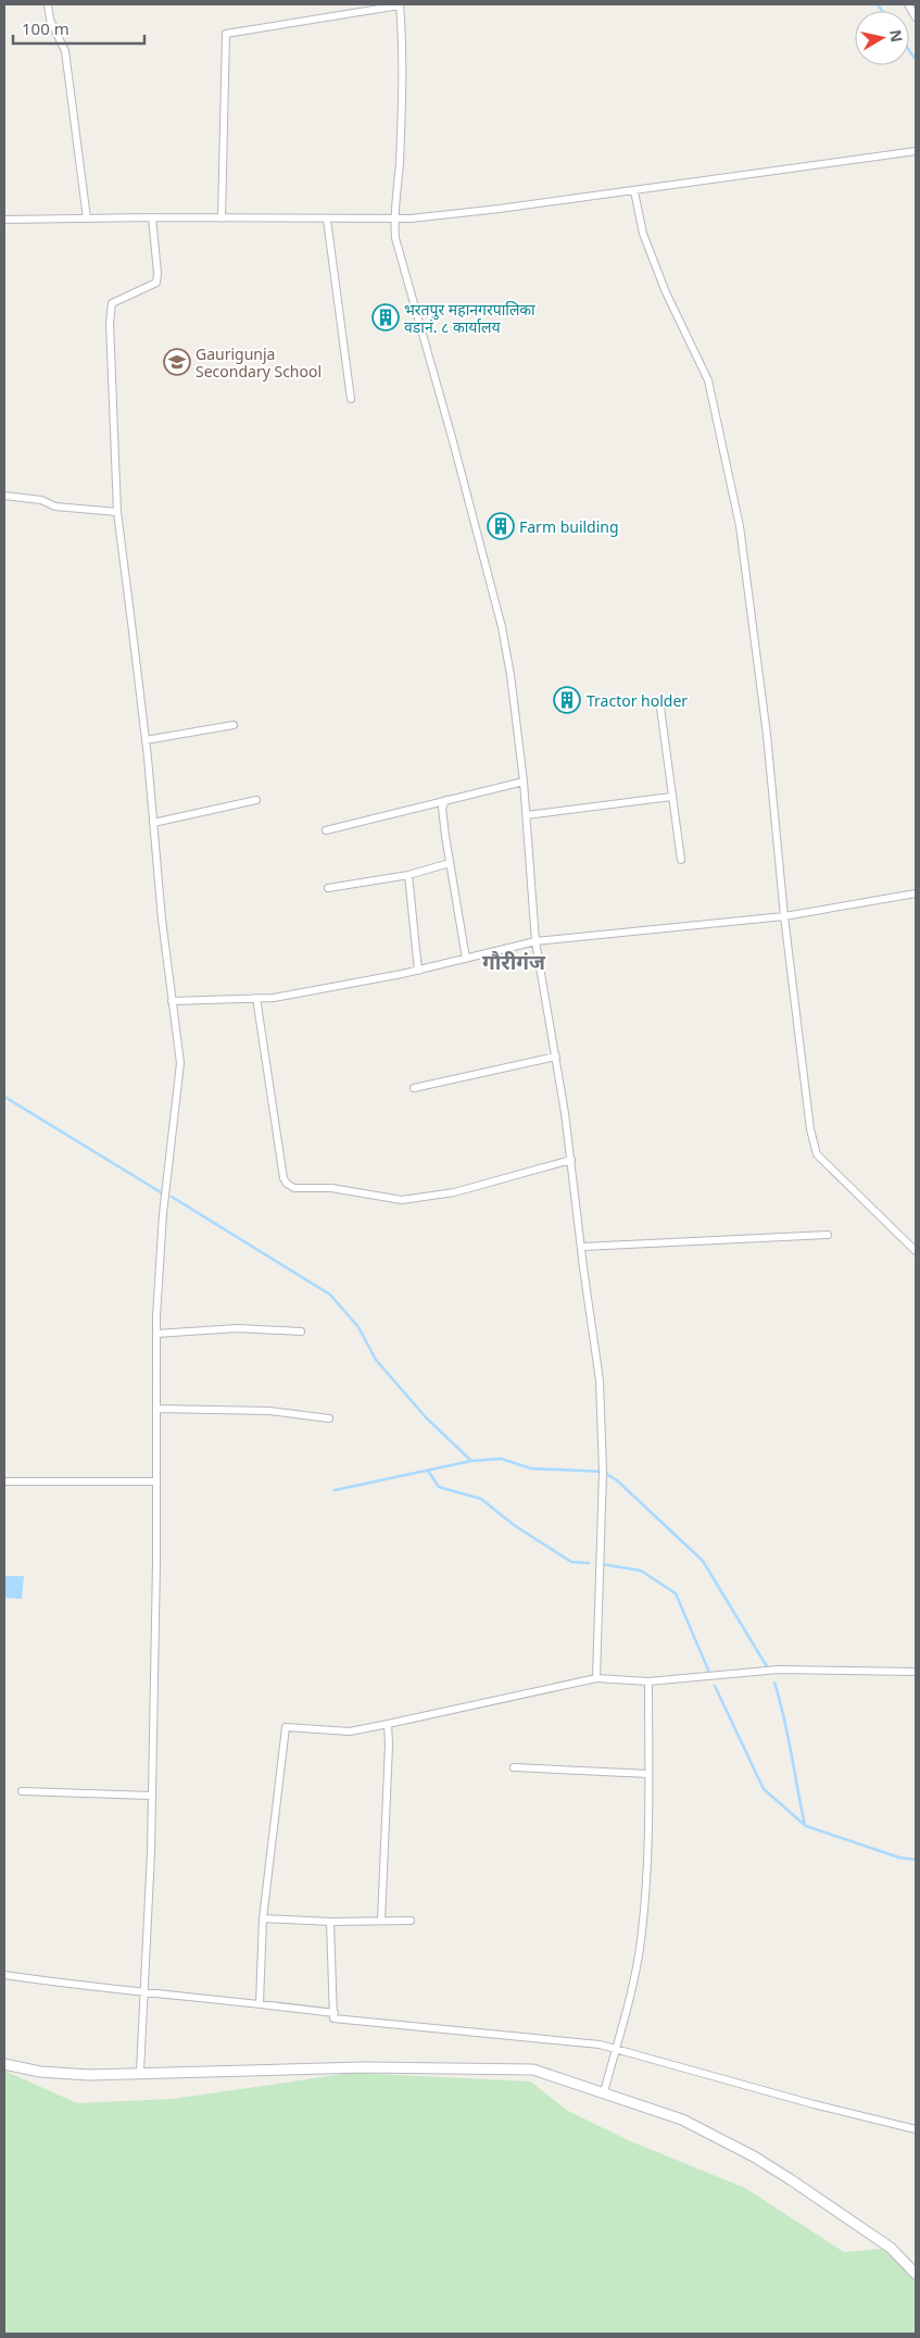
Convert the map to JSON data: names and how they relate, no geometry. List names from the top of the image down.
{
  "districts": ["गौरीगंज"],
  "places": {
    "building": ["भरतपुर महानगरपालिका वडानं. ८ कार्यालय", "Farm building", "Tractor holder"],
    "school or university": ["Gaurigunja Secondary School"]
  },
  "scale_bar": "100 m",
  "north": "right"
}
